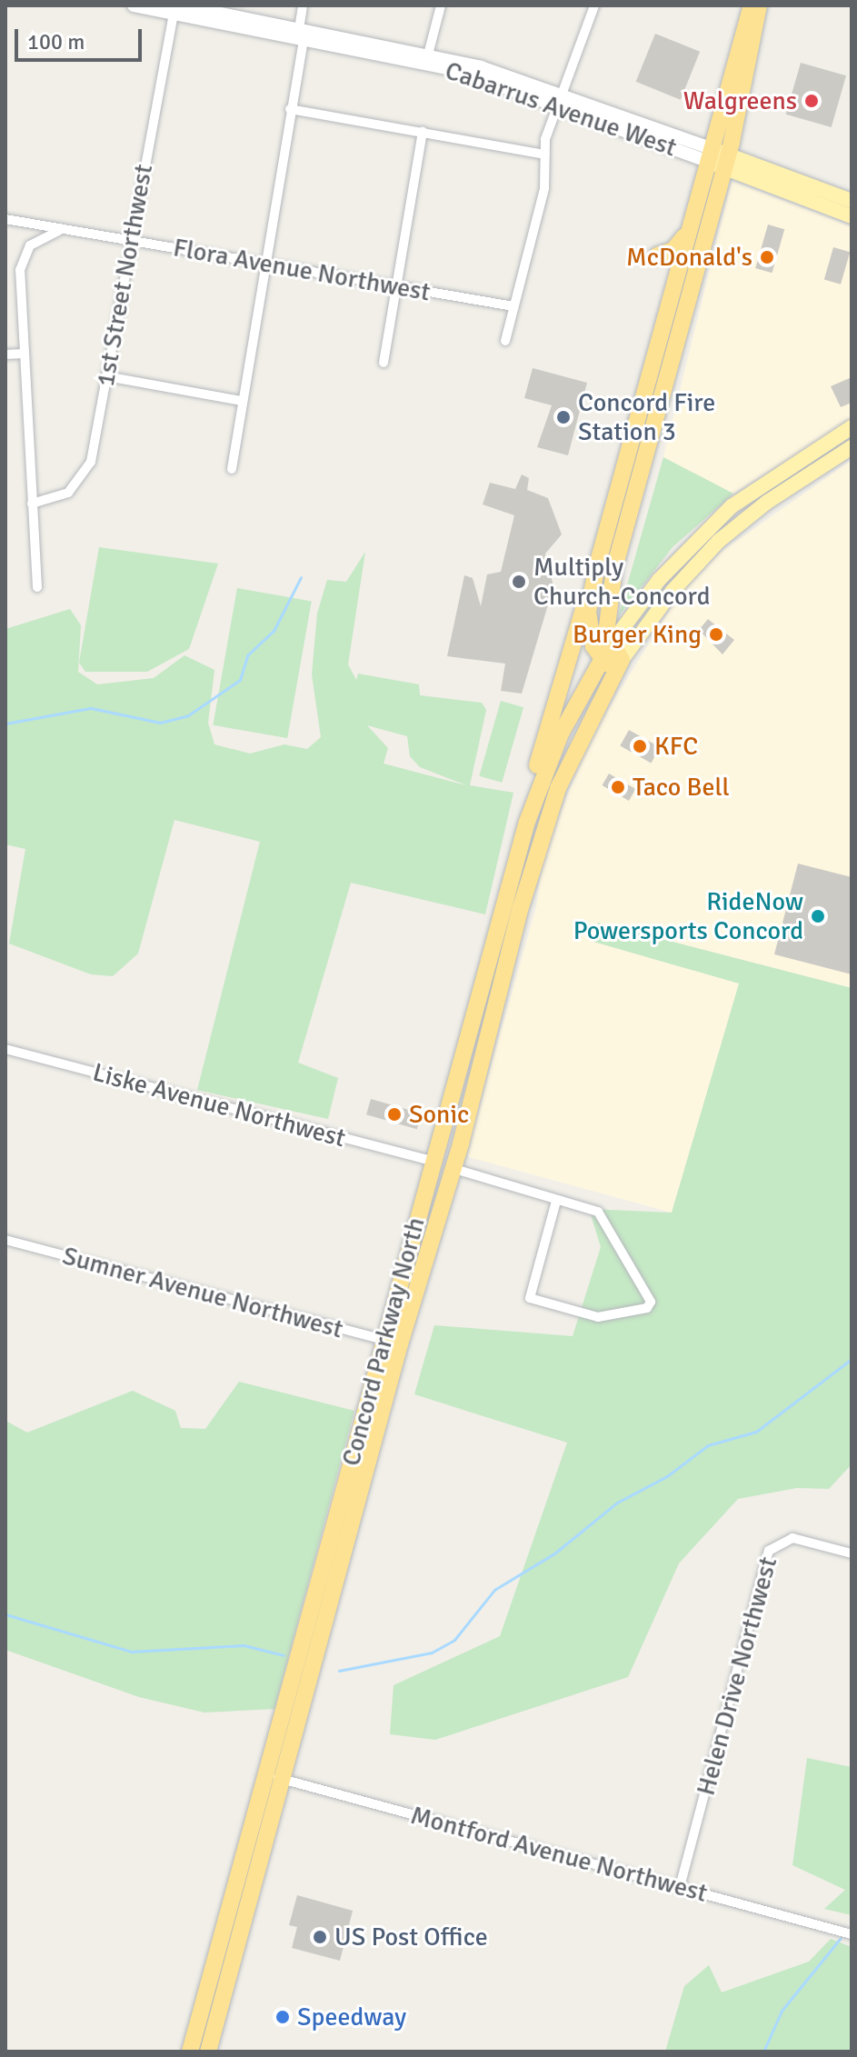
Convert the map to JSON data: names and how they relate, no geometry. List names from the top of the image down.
{
  "streets": {
    "highway": ["Concord Parkway North"],
    "main road": ["Cabarrus Avenue West"],
    "street": [
      "Flora Avenue Northwest",
      "1st Street Northwest",
      "Liske Avenue Northwest",
      "Sumner Avenue Northwest",
      "Helen Drive Northwest",
      "Montford Avenue Northwest"
    ]
  },
  "crossings": [
    ["Cabarrus Avenue West", "1st Street Northwest"],
    ["Flora Avenue Northwest", "1st Street Northwest"],
    ["Liske Avenue Northwest", "Concord Parkway North"],
    ["Sumner Avenue Northwest", "Concord Parkway North"],
    ["Concord Parkway North", "Montford Avenue Northwest"],
    ["Helen Drive Northwest", "Montford Avenue Northwest"]
  ],
  "places": [
    "Walgreens",
    "McDonald's",
    "Concord Fire Station 3",
    "Multiply Church-Concord",
    "Burger King",
    "KFC",
    "Taco Bell",
    "RideNow Powersports Concord",
    "Sonic",
    "US Post Office",
    "Speedway"
  ],
  "scale_bar": "100 m"
}
